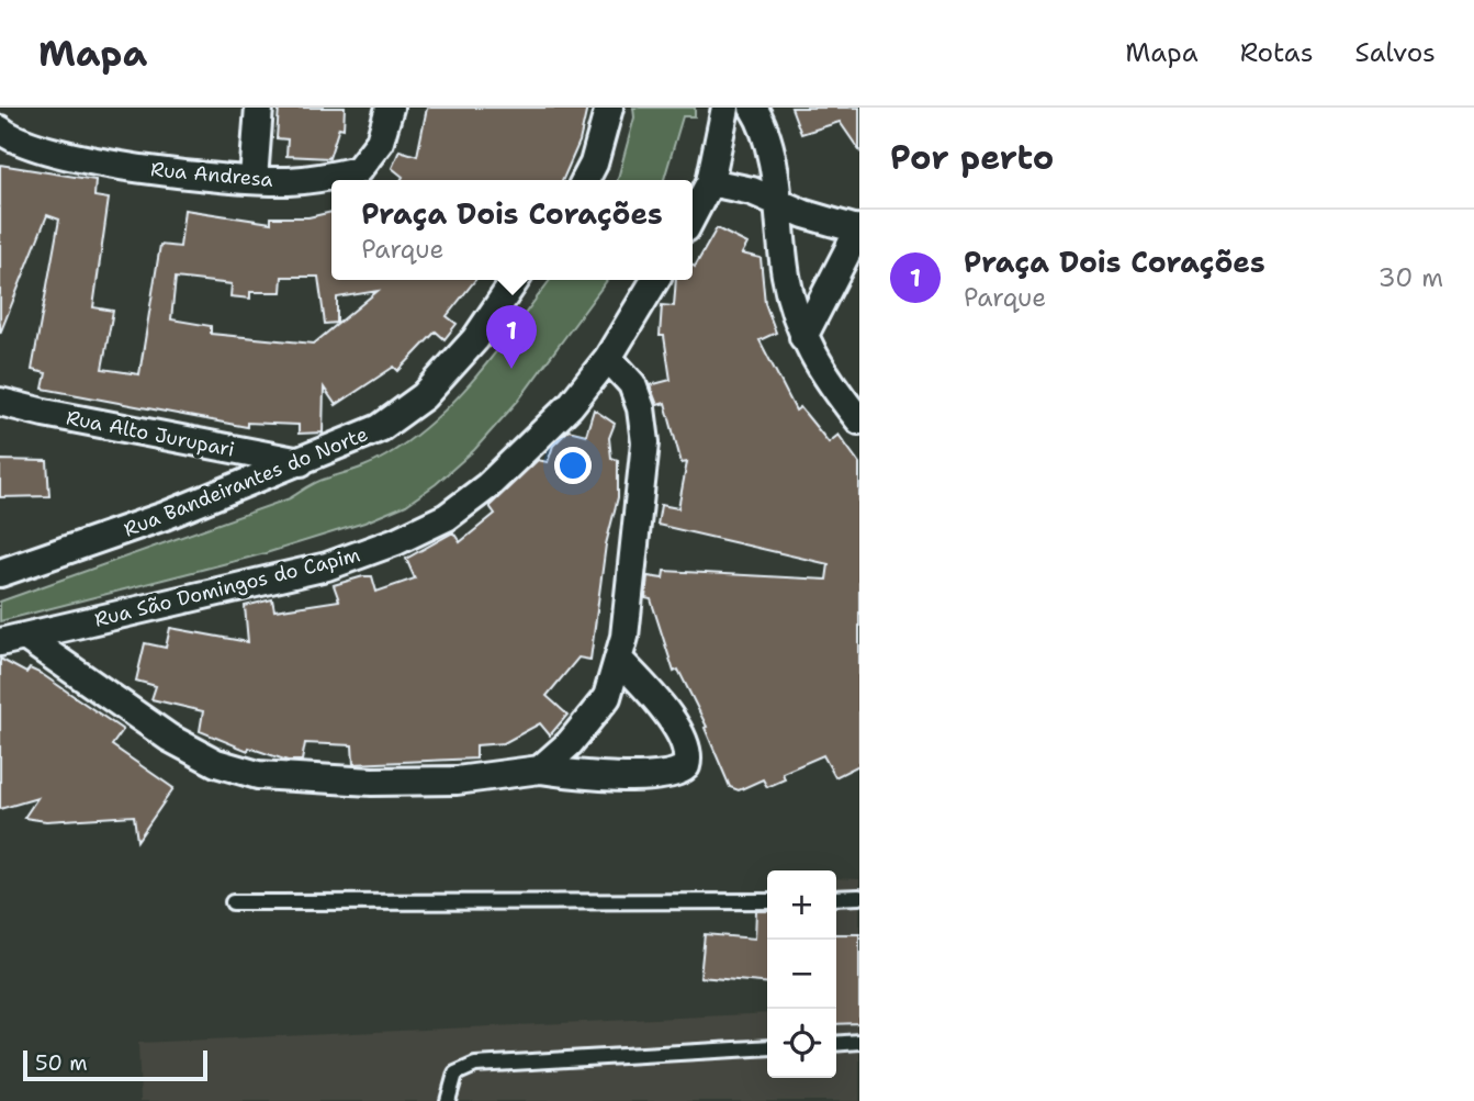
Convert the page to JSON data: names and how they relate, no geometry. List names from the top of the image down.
{
  "streets": {
    "street": [
      "Rua Andresa",
      "Rua Alto Jurupari",
      "Rua Bandeirantes do Norte",
      "Rua São Domingos do Capim"
    ]
  },
  "crossings": [
    ["Rua Alto Jurupari", "Rua Bandeirantes do Norte"]
  ],
  "scale_bar": "50 m",
  "page": {
    "header": "Mapa",
    "nav": ["Mapa", "Rotas", "Salvos"],
    "heading": "Por perto",
    "popup": ["Praça Dois Corações", "Parque"],
    "list": [
      {
        "mark": "1",
        "name": "Praça Dois Corações",
        "note": "Parque",
        "value": "30 m"
      }
    ],
    "pins": "1",
    "map_buttons": ["+", "−"],
    "scale": "50 m"
  }
}
